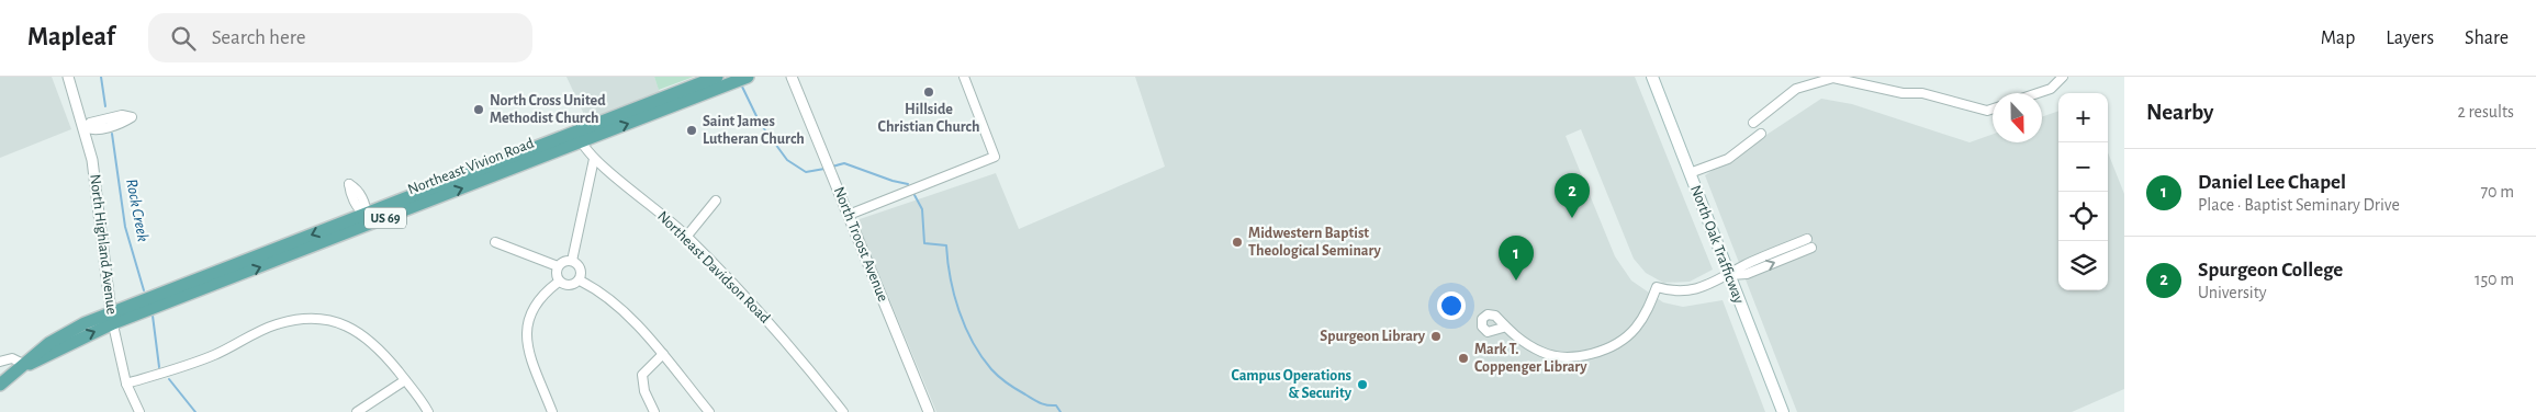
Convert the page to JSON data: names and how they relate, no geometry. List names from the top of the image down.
{
  "streets": {
    "main road": ["Northeast Vivion Road", "US 69", "North Oak Trafficway"],
    "street": ["North Highland Avenue", "North Troost Avenue", "Northeast Davidson Road"]
  },
  "crossings": [
    ["Northeast Vivion Road", "North Highland Avenue"],
    ["Northeast Vivion Road", "Northeast Davidson Road"]
  ],
  "water": ["Rock Creek"],
  "places": [
    "Hillside Christian Church",
    "North Cross United Methodist Church",
    "Saint James Lutheran Church",
    "Midwestern Baptist Theological Seminary",
    "Spurgeon Library",
    "Mark T. Coppenger Library",
    "Campus Operations & Security"
  ],
  "north": "bottom",
  "page": {
    "header": "Mapleaf",
    "search": "Search here",
    "nav": ["Map", "Layers", "Share"],
    "heading": ["Nearby", "2 results"],
    "map_buttons": ["+", "−"],
    "list": [
      {
        "mark": "1",
        "name": "Daniel Lee Chapel",
        "note": "Place · Baptist Seminary Drive",
        "value": "70 m"
      },
      {
        "mark": "2",
        "name": "Spurgeon College",
        "note": "University",
        "value": "150 m"
      }
    ],
    "pins": ["2", "1"]
  }
}
